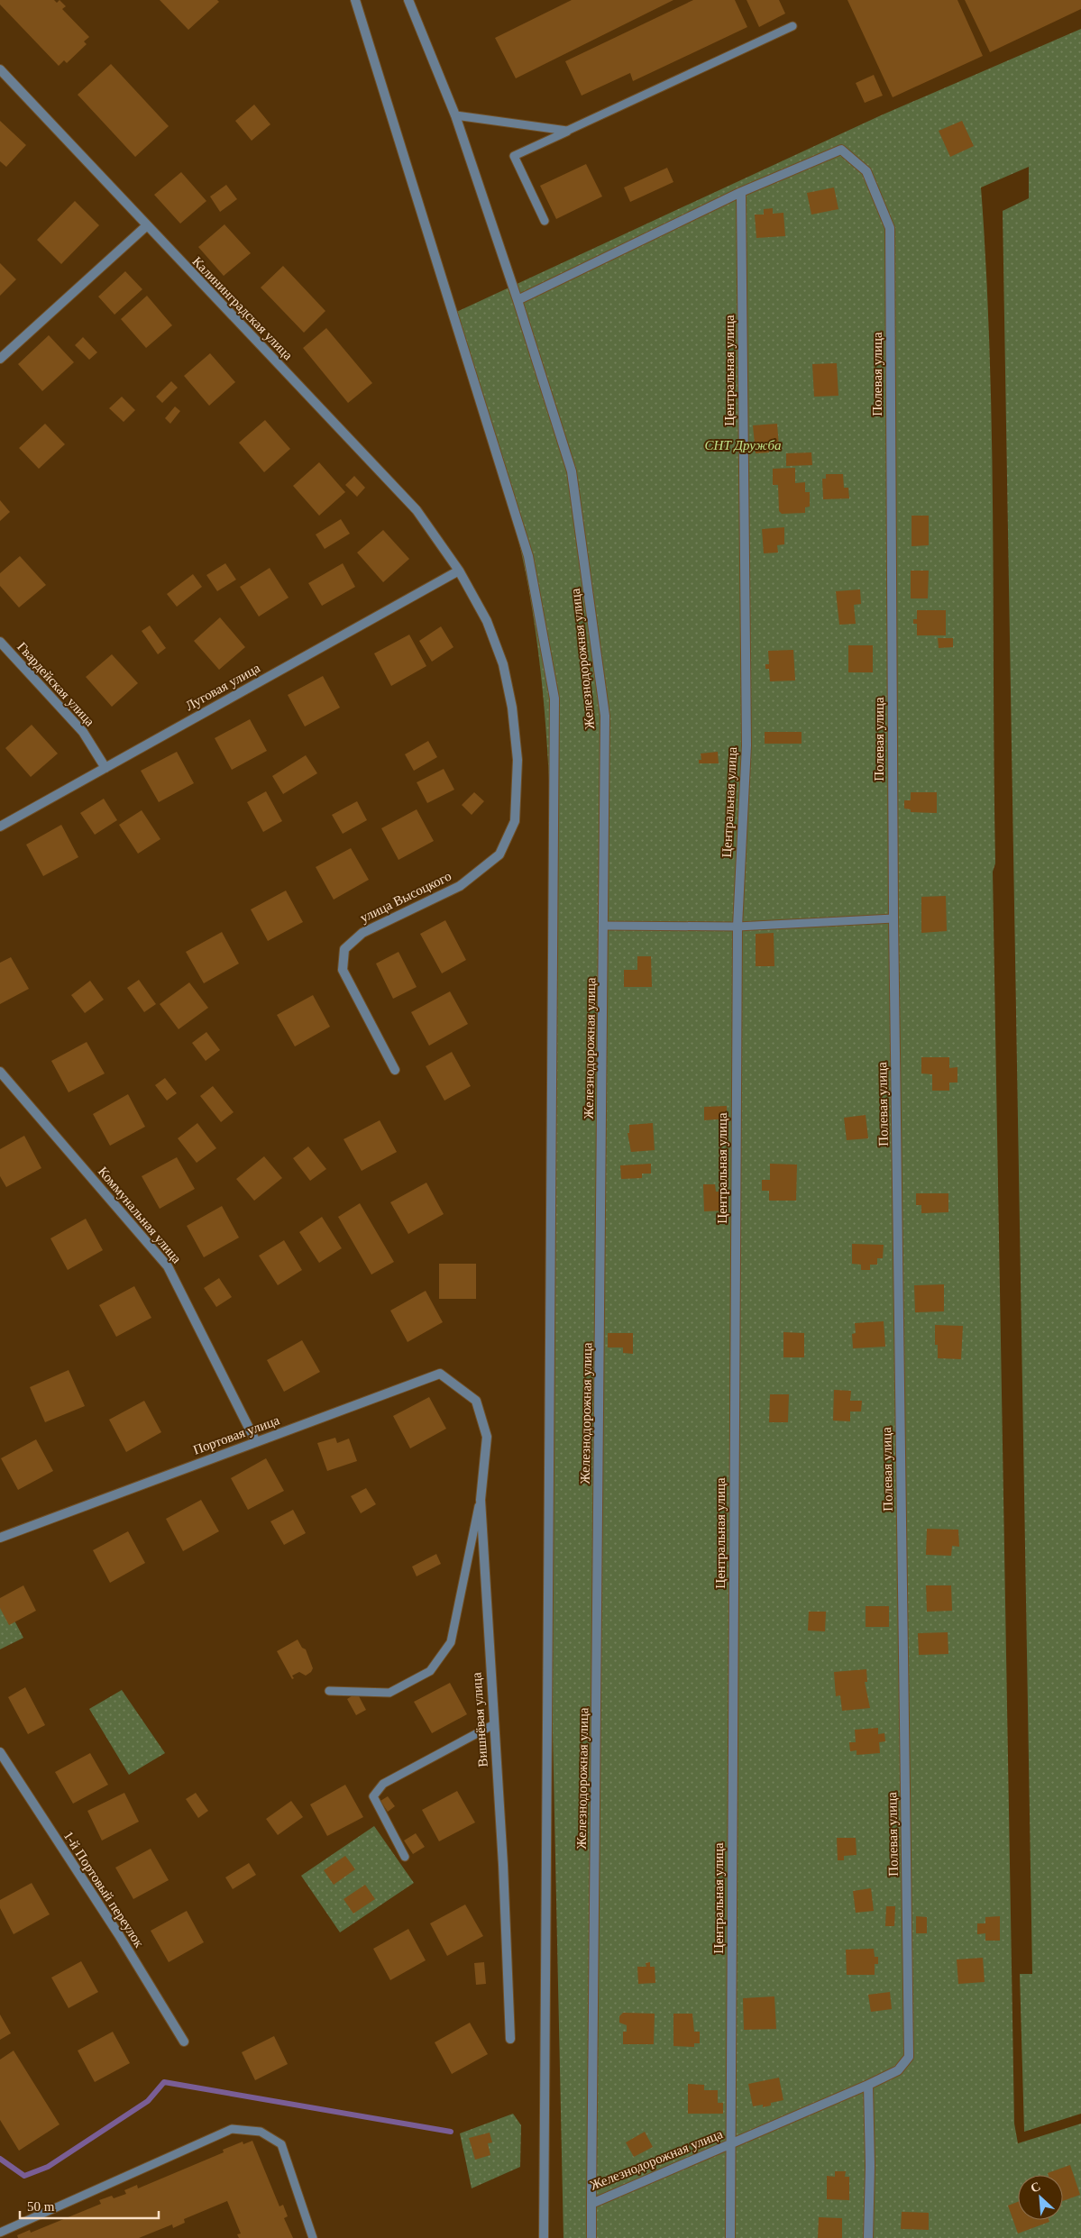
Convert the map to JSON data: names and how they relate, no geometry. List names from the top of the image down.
{
  "streets": {
    "street": [
      "Калининградская улица",
      "Центральная улица",
      "Полевая улица",
      "Железнодорожная улица",
      "Гвардейская улица",
      "Луговая улица",
      "улица Высоцкого",
      "Коммунальная улица",
      "Портовая улица",
      "Вишнёвая улица",
      "1-й Портовый переулок"
    ]
  },
  "crossings": [
    ["Калининградская улица", "Луговая улица"],
    ["Калининградская улица", "улица Высоцкого"],
    ["Центральная улица", "Полевая улица"],
    ["Центральная улица", "Железнодорожная улица"],
    ["Полевая улица", "Железнодорожная улица"],
    ["Гвардейская улица", "Луговая улица"],
    ["Луговая улица", "улица Высоцкого"],
    ["Коммунальная улица", "Портовая улица"],
    ["Портовая улица", "Вишнёвая улица"]
  ],
  "parks": ["СНТ Дружба"],
  "scale_bar": "50 m",
  "north": "top left"
}
